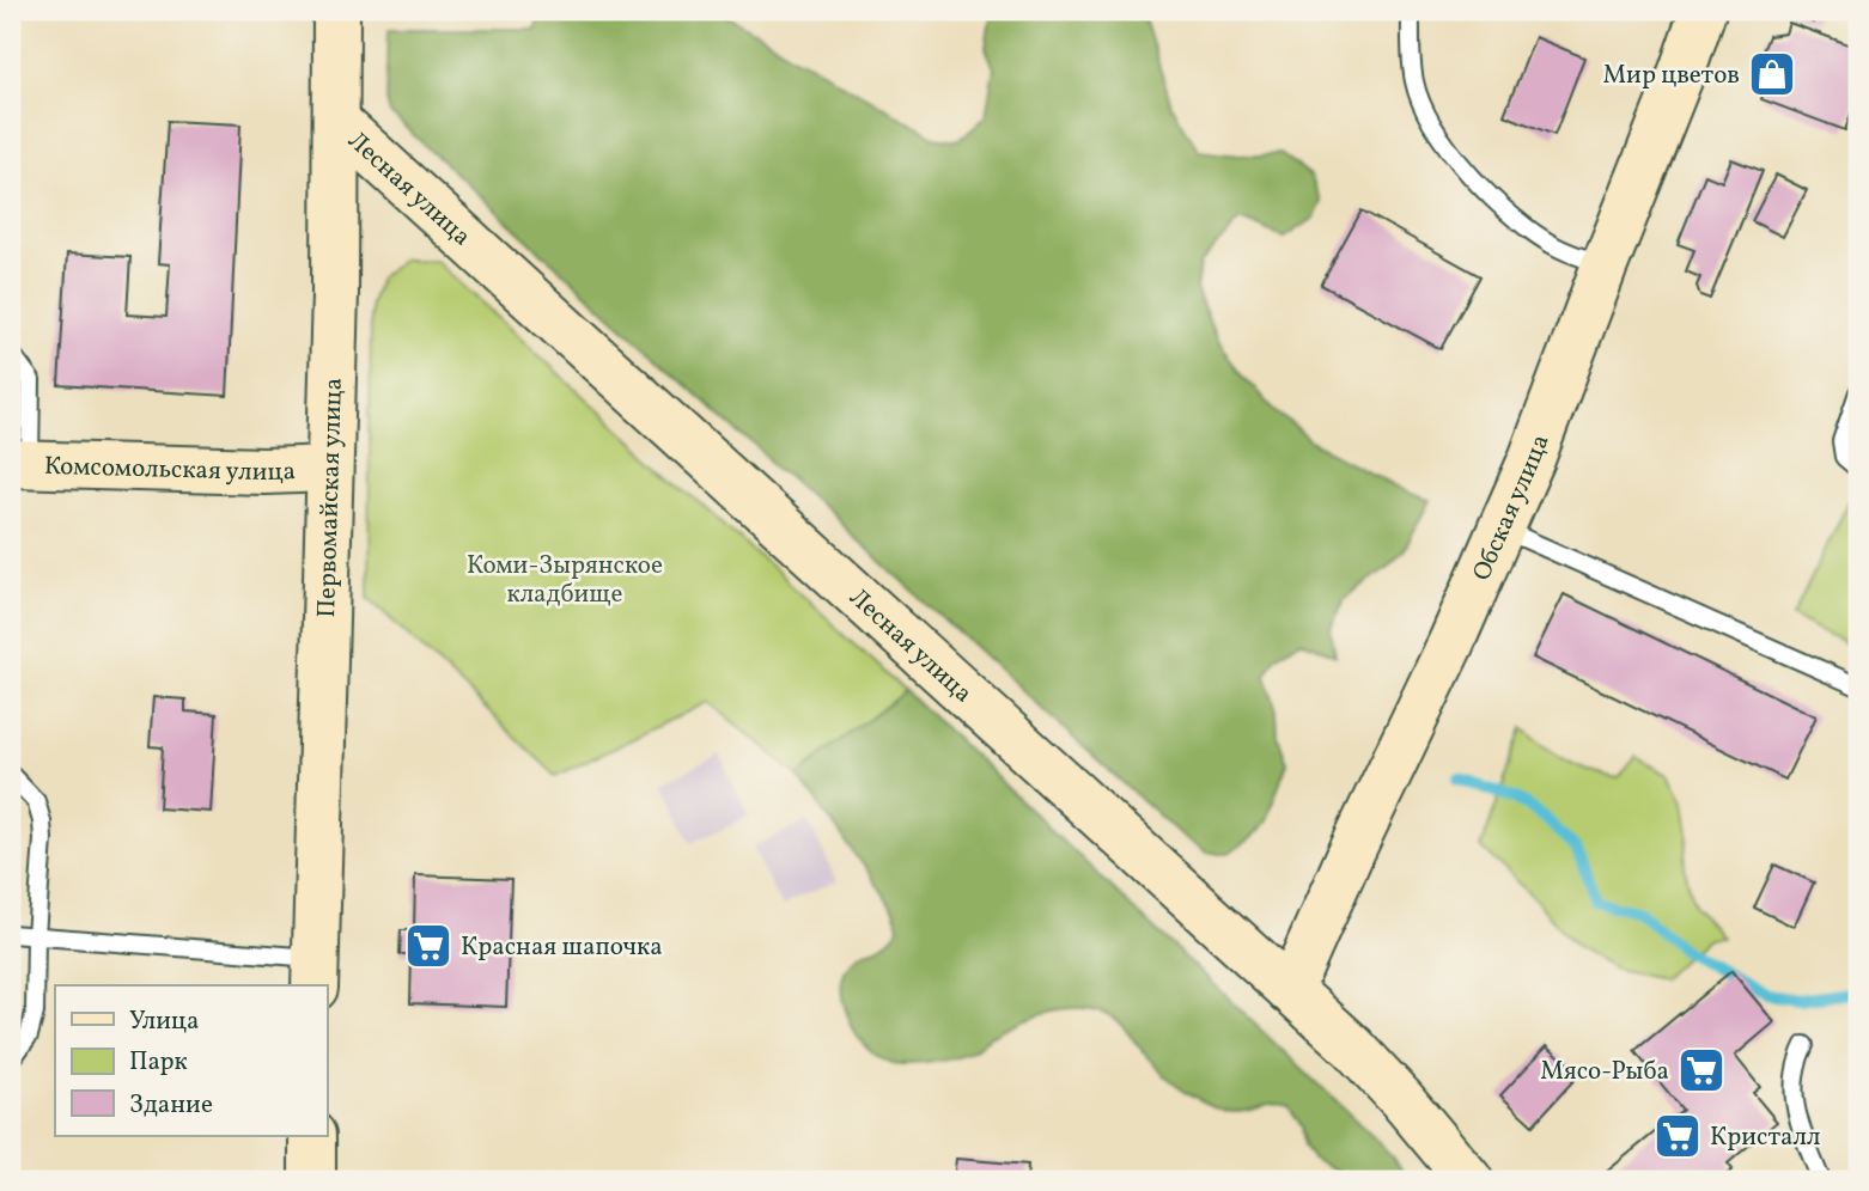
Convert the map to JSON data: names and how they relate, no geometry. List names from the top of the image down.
{
  "streets": {
    "street": [
      "Лесная улица",
      "Комсомольская улица",
      "Первомайская улица",
      "Обская улица"
    ]
  },
  "crossings": [
    ["Лесная улица", "Первомайская улица"],
    ["Лесная улица", "Обская улица"],
    ["Комсомольская улица", "Первомайская улица"]
  ],
  "parks": ["Коми-Зырянское кладбище"],
  "places": {
    "shop": ["Мир цветов"],
    "supermarket": ["Красная шапочка", "Мясо-Рыба", "Кристалл"]
  },
  "legend": ["Улица", "Парк", "Здание"]
}
